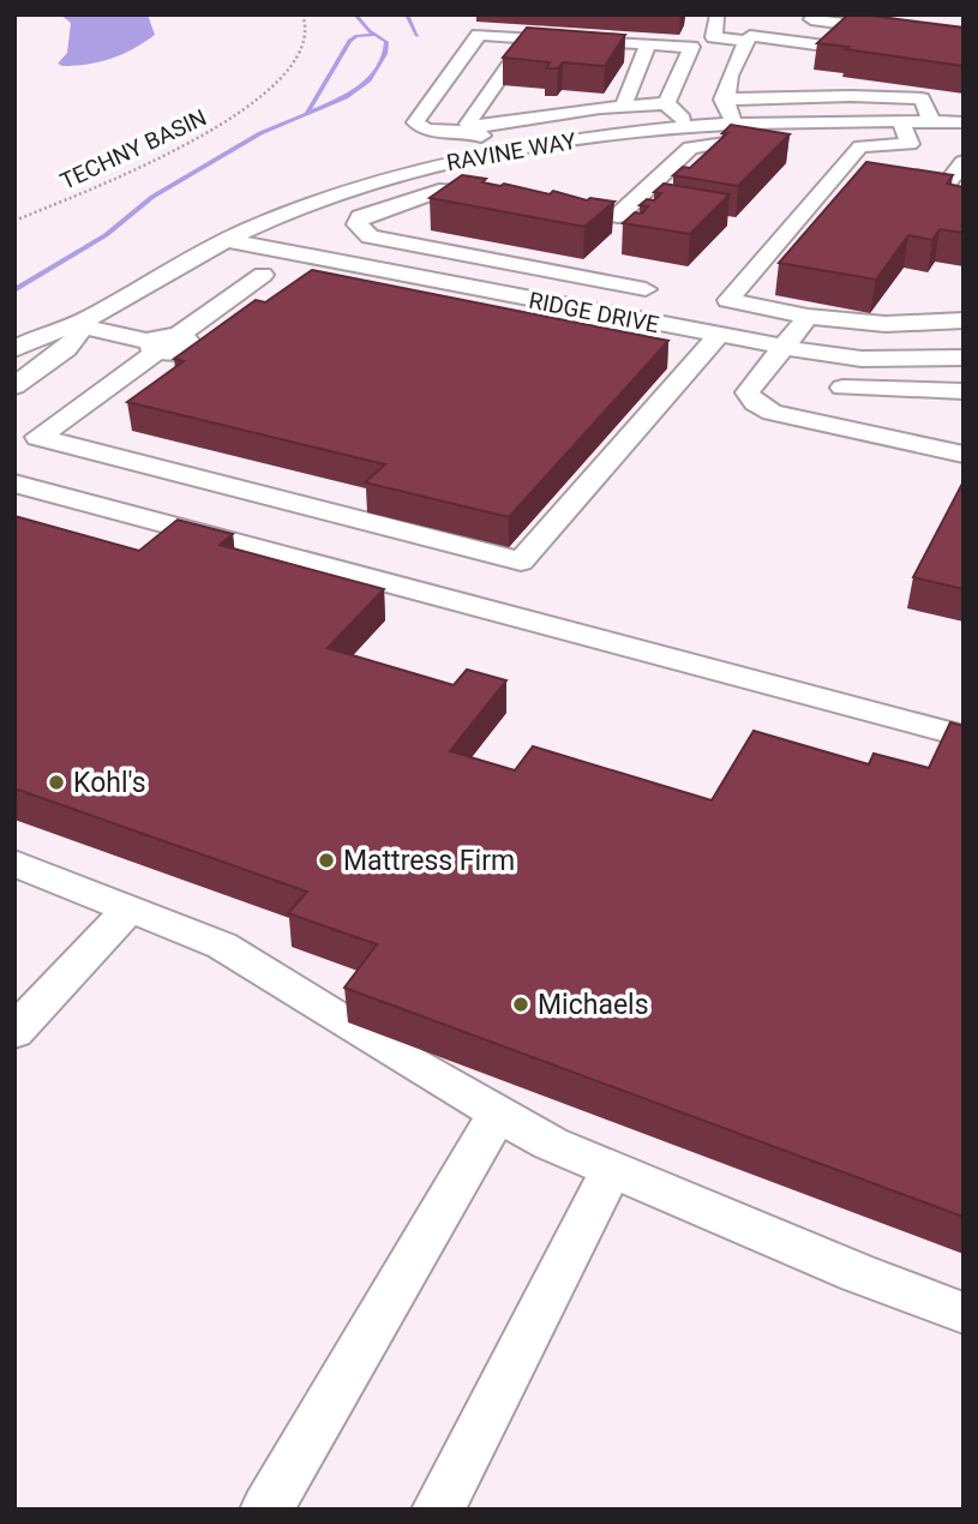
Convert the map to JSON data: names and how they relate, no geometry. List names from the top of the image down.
{
  "streets": {
    "street": ["RAVINE WAY", "RIDGE DRIVE"],
    "path": ["TECHNY BASIN"]
  },
  "crossings": [
    ["RAVINE WAY", "RIDGE DRIVE"]
  ],
  "places": ["Kohl's", "Mattress Firm", "Michaels"]
}
